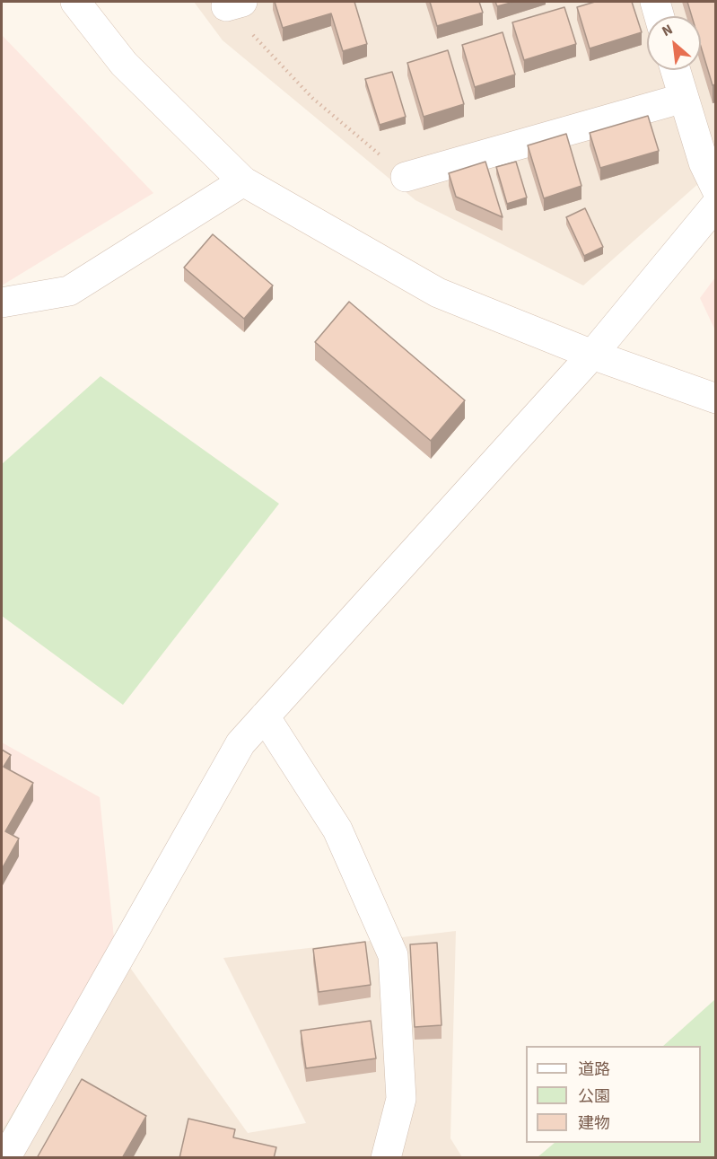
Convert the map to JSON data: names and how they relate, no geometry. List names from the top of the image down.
{
  "legend": ["道路", "公園", "建物"],
  "north": "top left"
}
